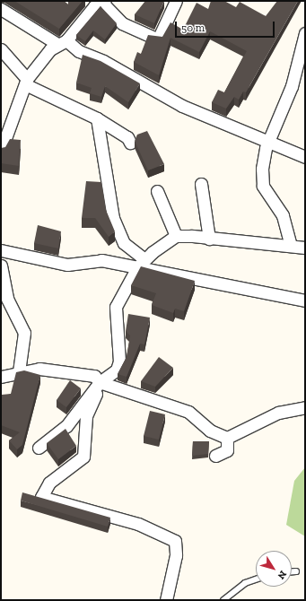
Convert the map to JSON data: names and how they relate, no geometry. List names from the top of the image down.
{
  "scale_bar": "50 m",
  "north": "bottom right"
}
